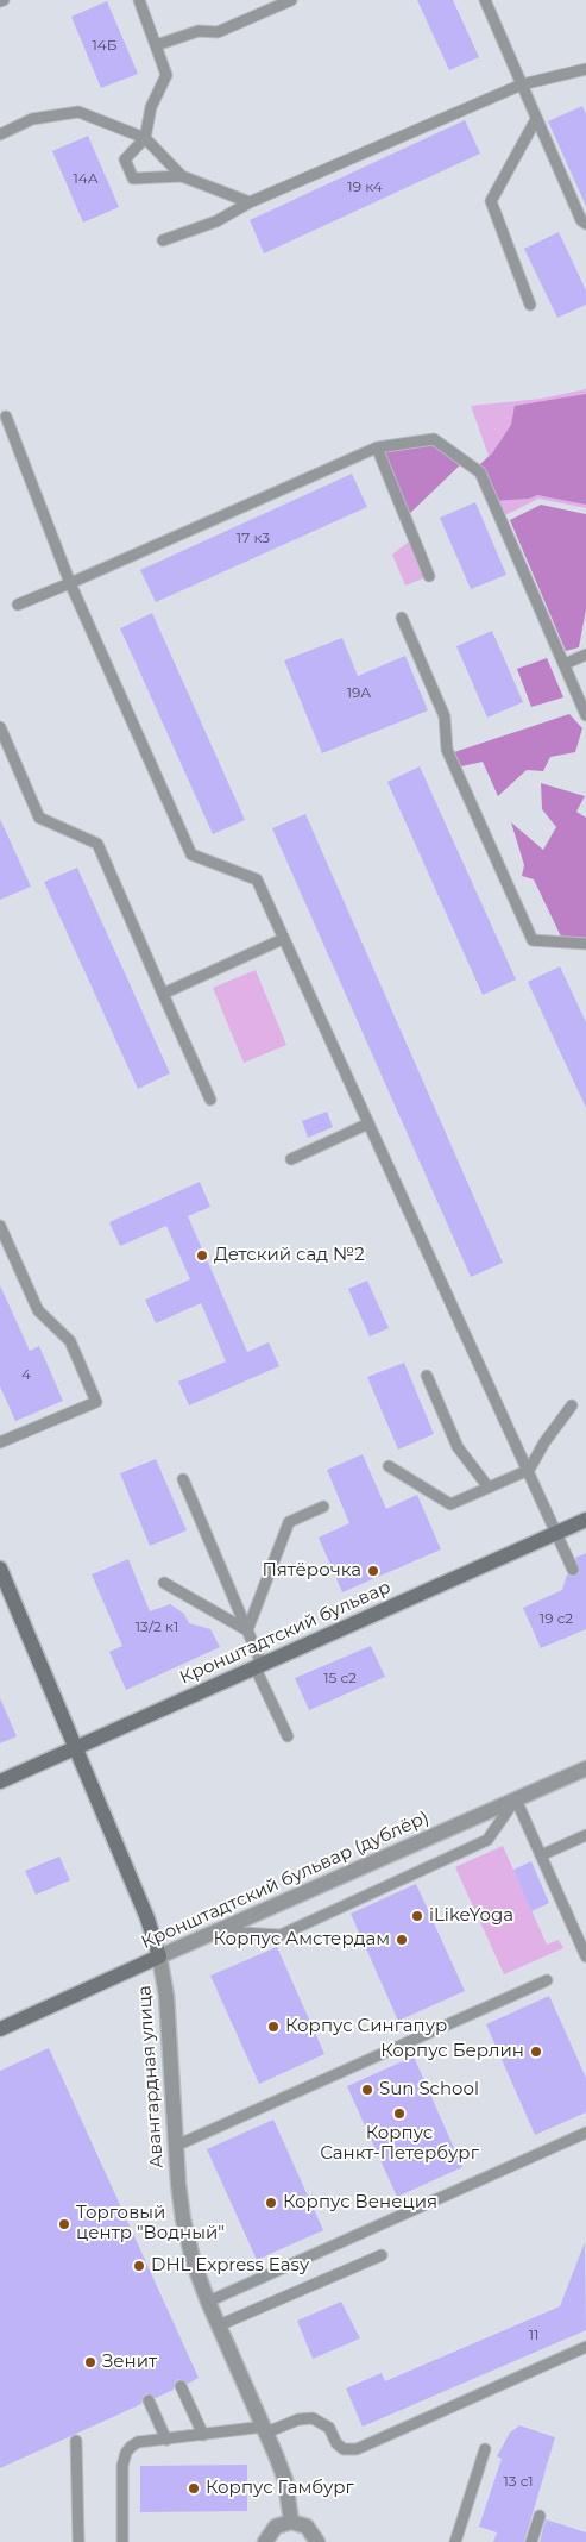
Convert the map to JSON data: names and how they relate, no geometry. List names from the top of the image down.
{
  "streets": {
    "main road": ["Кронштадтский бульвар", "Кронштадтский бульвар (дублёр)", "Авангардная улица"]
  },
  "crossings": [
    ["Кронштадтский бульвар", "Авангардная улица"],
    ["Кронштадтский бульвар (дублёр)", "Авангардная улица"]
  ],
  "places": [
    "Детский сад №2",
    "Пятёрочка",
    "iLikeYoga",
    "Корпус Амстердам",
    "Корпус Сингапур",
    "Корпус Берлин",
    "Sun School",
    "Корпус Санкт-Петербург",
    "Корпус Венеция",
    "Торговый центр \"Водный\"",
    "DHL Express Easy",
    "Зенит",
    "Корпус Гамбург"
  ],
  "house_numbers": [
    "14Б",
    "14А",
    "19 к4",
    "17 к3",
    "19А",
    "4",
    "19 с2",
    "13/2 к1",
    "15 с2",
    "11",
    "13 с1"
  ]
}
